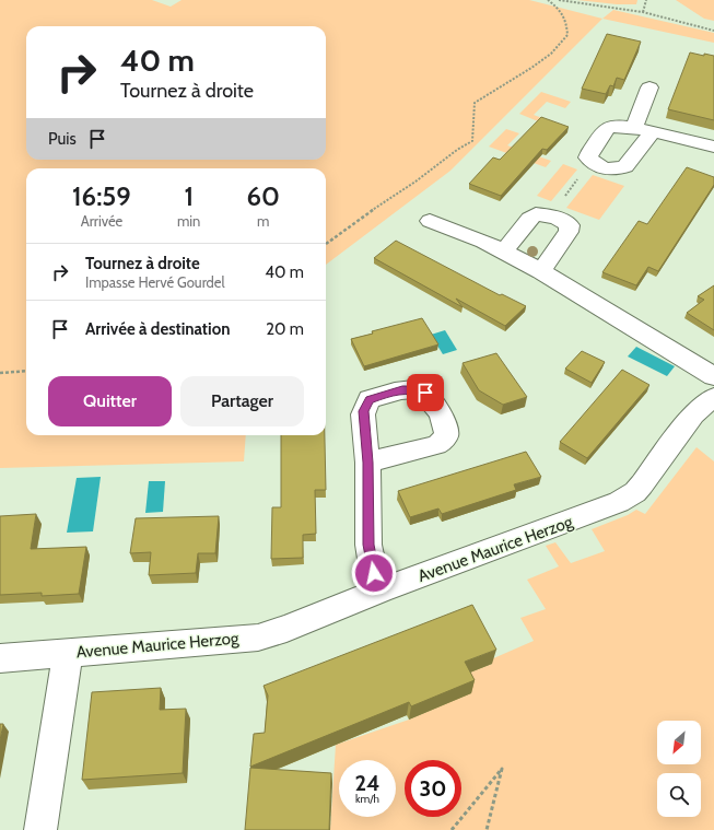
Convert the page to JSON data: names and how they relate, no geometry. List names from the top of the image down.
{
  "streets": {
    "street": ["Avenue Maurice Herzog"]
  },
  "north": "bottom left",
  "page": {
    "turn": ["40 m", "Tournez à droite"],
    "then": "Puis",
    "eta": [
      "16:59",
      "Arrivée",
      "1",
      "min",
      "60",
      "m"
    ],
    "list": [
      {
        "name": "Tournez à droite",
        "note": "Impasse Hervé Gourdel",
        "value": "40 m"
      },
      {
        "name": "Arrivée à destination",
        "value": "20 m"
      }
    ],
    "buttons": ["Quitter", "Partager"],
    "speed": "24 km/h",
    "limit": "30"
  }
}
